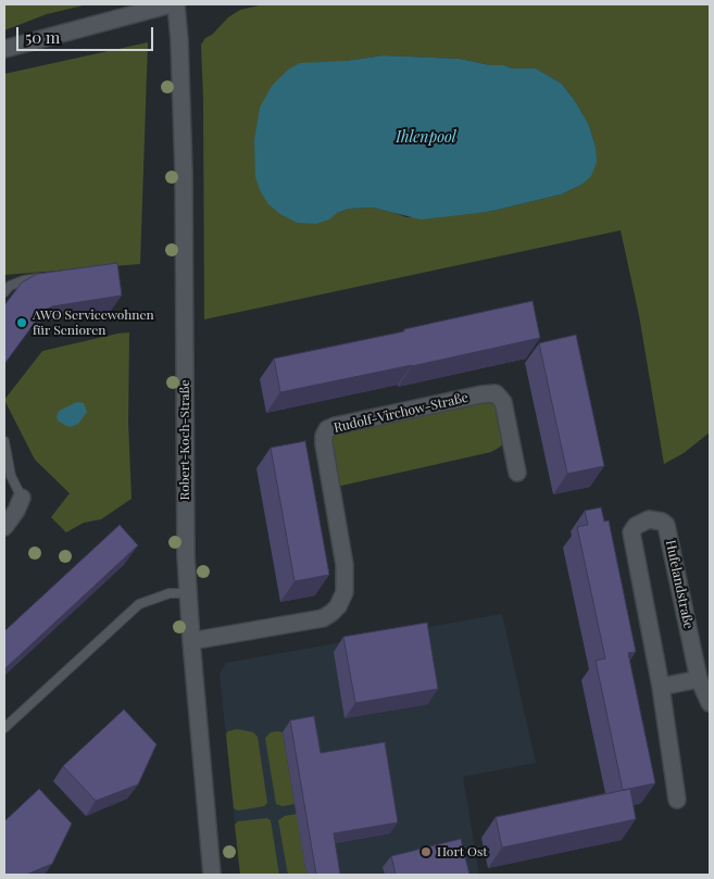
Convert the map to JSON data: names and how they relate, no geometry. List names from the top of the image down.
{
  "streets": {
    "street": ["Rudolf-Virchow-Straße", "Robert-Koch-Straße", "Hufelandstraße"]
  },
  "crossings": [
    ["Rudolf-Virchow-Straße", "Robert-Koch-Straße"]
  ],
  "water": ["Ihlenpool"],
  "places": ["AWO Servicewohnen für Senioren", "Hort Ost"],
  "scale_bar": "50 m"
}
